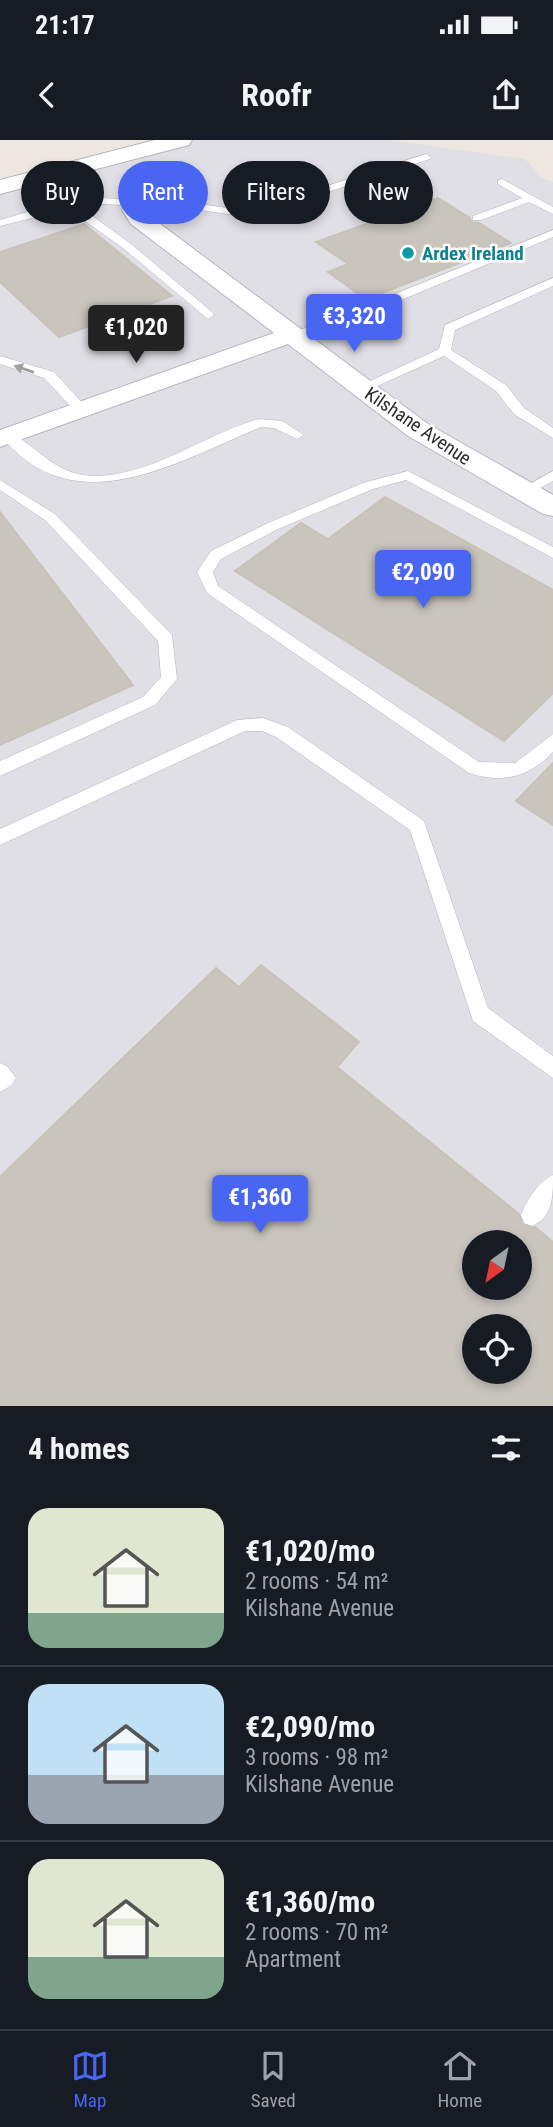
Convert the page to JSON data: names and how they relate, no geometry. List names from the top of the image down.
{
  "streets": {
    "street": ["Kilshane Avenue"]
  },
  "places": ["Ardex Ireland"],
  "north": "bottom left",
  "page": {
    "status": "21:17",
    "header": "Roofr",
    "chip": [
      "Buy",
      "Rent",
      "Filters",
      "New"
    ],
    "price": [
      "€3,320",
      "€1,020",
      "€2,090",
      "€1,360"
    ],
    "heading": "4 homes",
    "list": [
      {
        "name": "€1,020/mo",
        "note": "2 rooms · 54 m² · Kilshane Avenue"
      },
      {
        "name": "€2,090/mo",
        "note": "3 rooms · 98 m² · Kilshane Avenue"
      },
      {
        "name": "€1,360/mo",
        "note": "2 rooms · 70 m² · Apartment"
      }
    ],
    "tabs": ["Map", "Saved", "Home"]
  }
}
